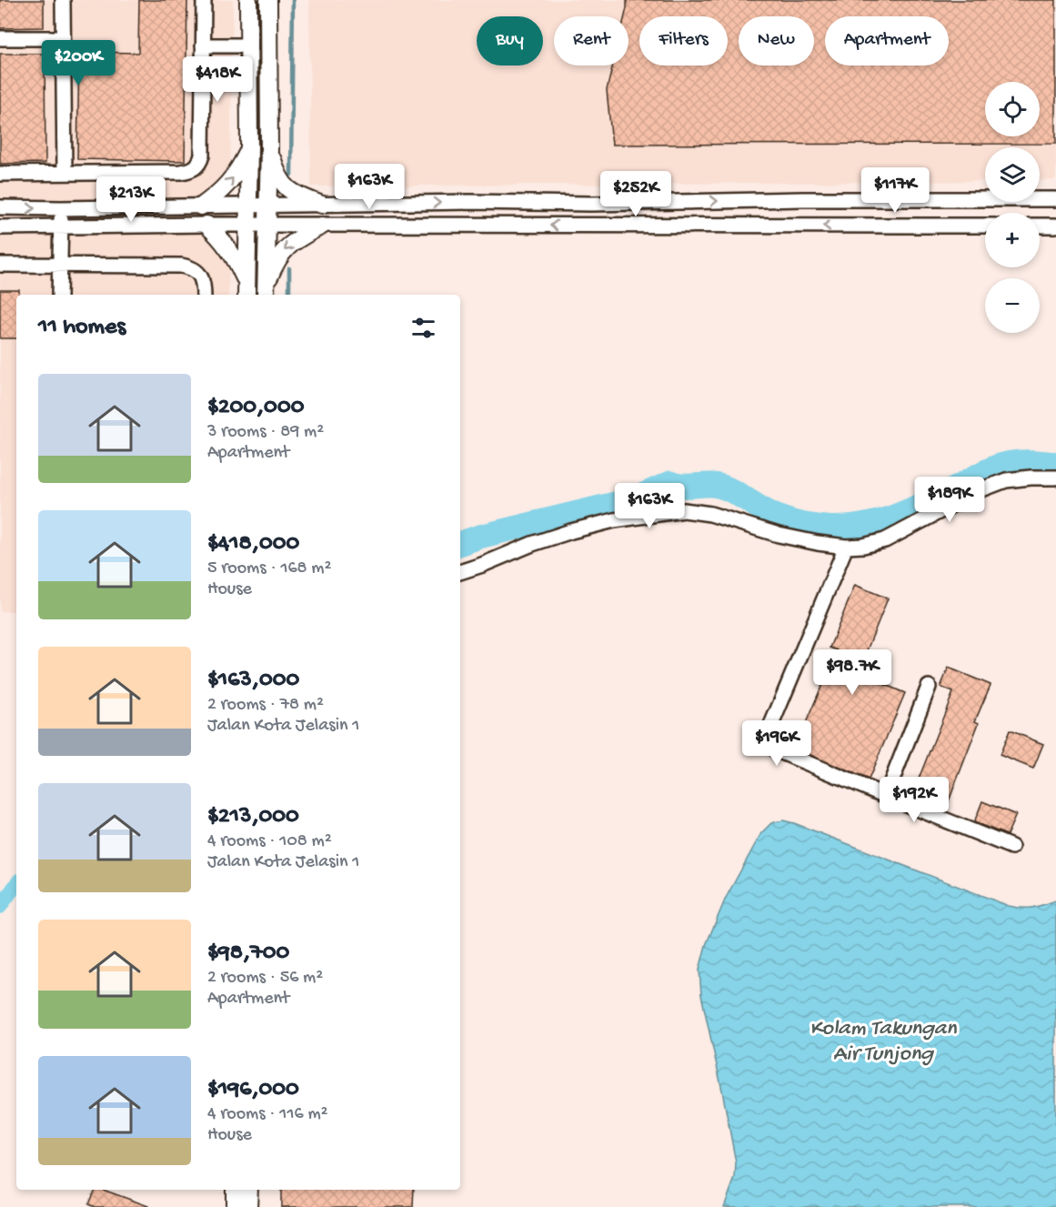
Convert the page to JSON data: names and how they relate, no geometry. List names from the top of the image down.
{
  "water": ["Kolam Takungan Air Tunjong"],
  "page": {
    "chip": [
      "Buy",
      "Rent",
      "Filters",
      "New",
      "Apartment"
    ],
    "price": [
      "$200K",
      "$418K",
      "$163K",
      "$117K",
      "$252K",
      "$213K",
      "$189K",
      "$163K",
      "$98.7K",
      "$196K",
      "$192K"
    ],
    "map_buttons": ["+", "−"],
    "heading": "11 homes",
    "list": [
      {
        "name": "$200,000",
        "note": "3 rooms · 89 m² · Apartment"
      },
      {
        "name": "$418,000",
        "note": "5 rooms · 168 m² · House"
      },
      {
        "name": "$163,000",
        "note": "2 rooms · 78 m² · Jalan Kota Jelasin 1"
      },
      {
        "name": "$213,000",
        "note": "4 rooms · 108 m² · Jalan Kota Jelasin 1"
      },
      {
        "name": "$98,700",
        "note": "2 rooms · 56 m² · Apartment"
      },
      {
        "name": "$196,000",
        "note": "4 rooms · 116 m² · House"
      }
    ]
  }
}
